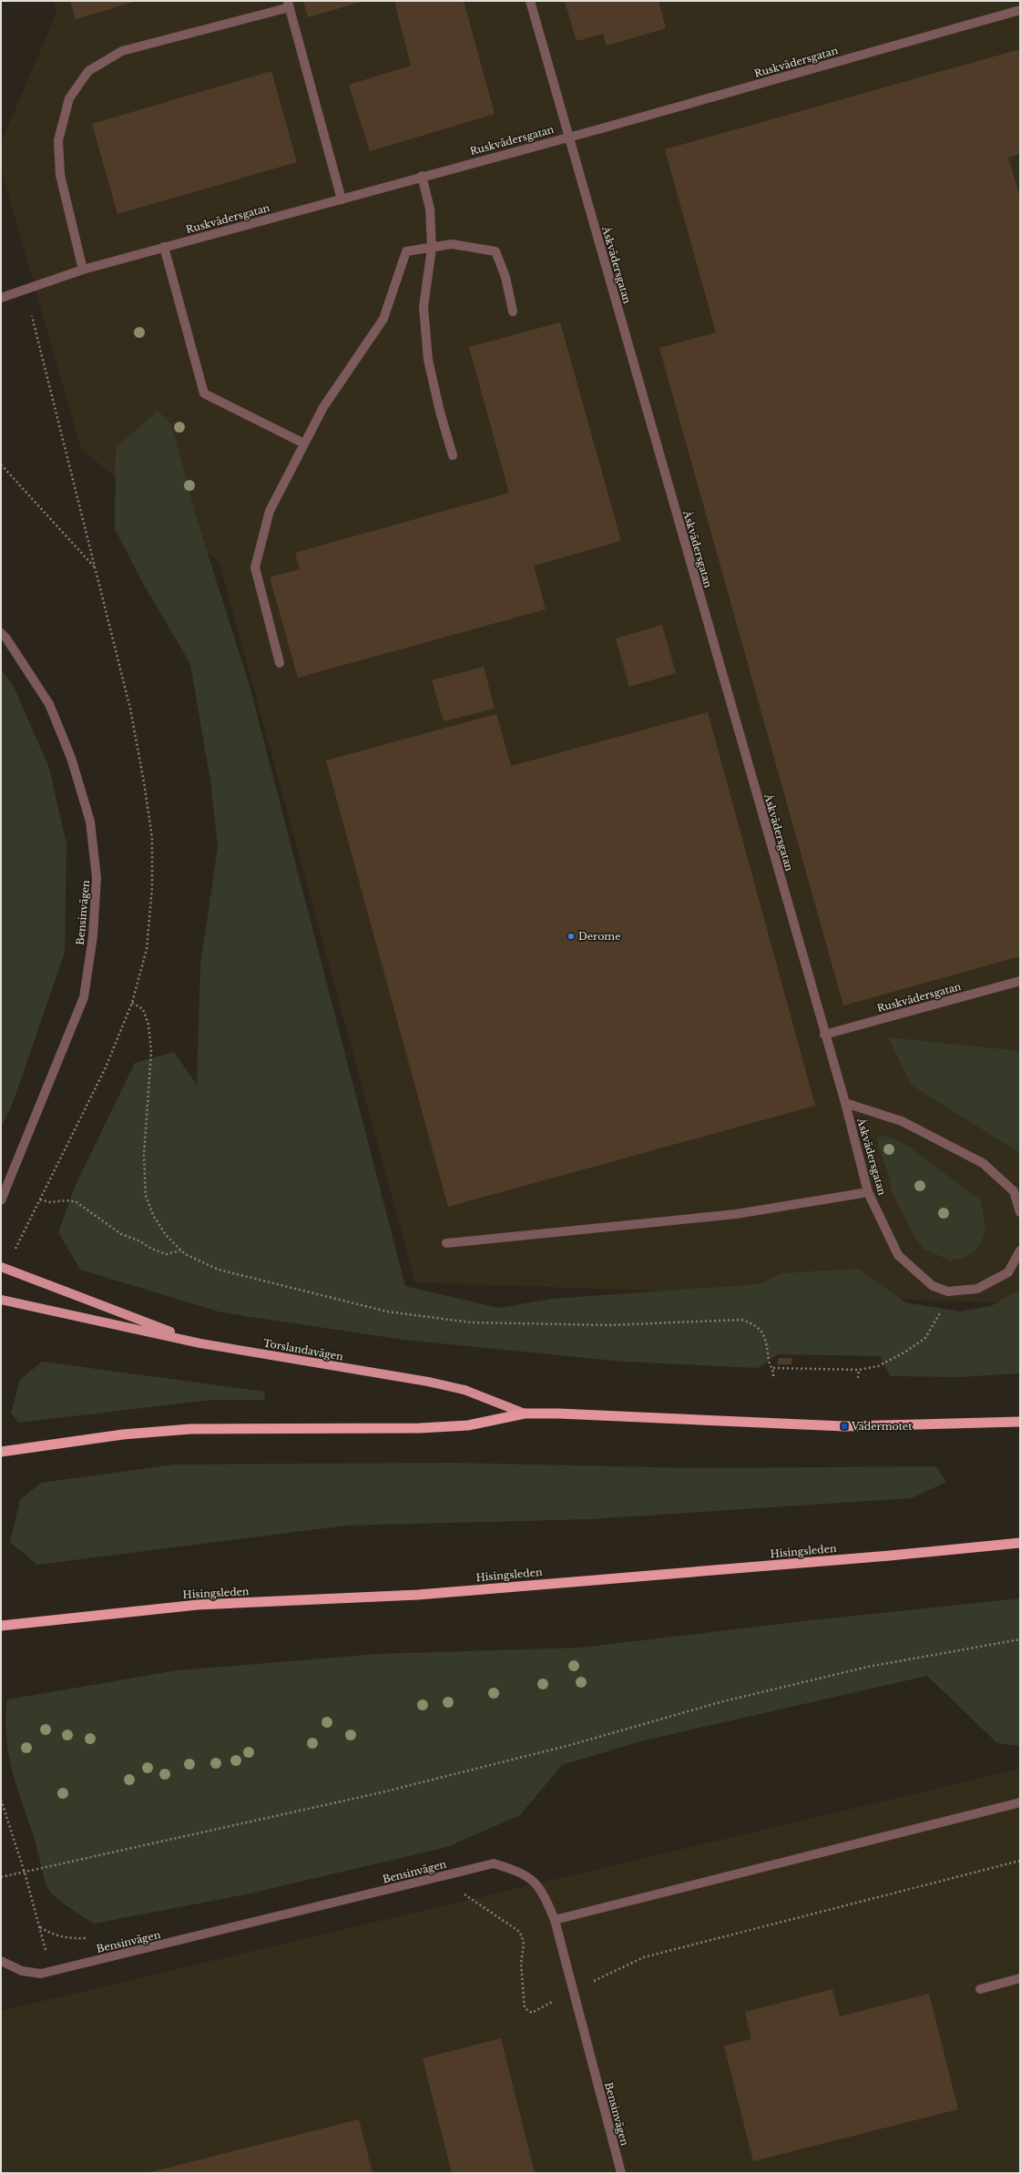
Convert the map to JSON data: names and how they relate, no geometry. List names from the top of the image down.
{
  "streets": {
    "highway": ["Hisingsleden"],
    "main road": ["Torslandavägen"],
    "street": ["Ruskvädersgatan", "Åskvädersgatan", "Bensinvägen"]
  },
  "crossings": [
    ["Ruskvädersgatan", "Åskvädersgatan"]
  ],
  "places": {
    "other": ["Derome"],
    "transit": ["Vädermotet"]
  }
}
